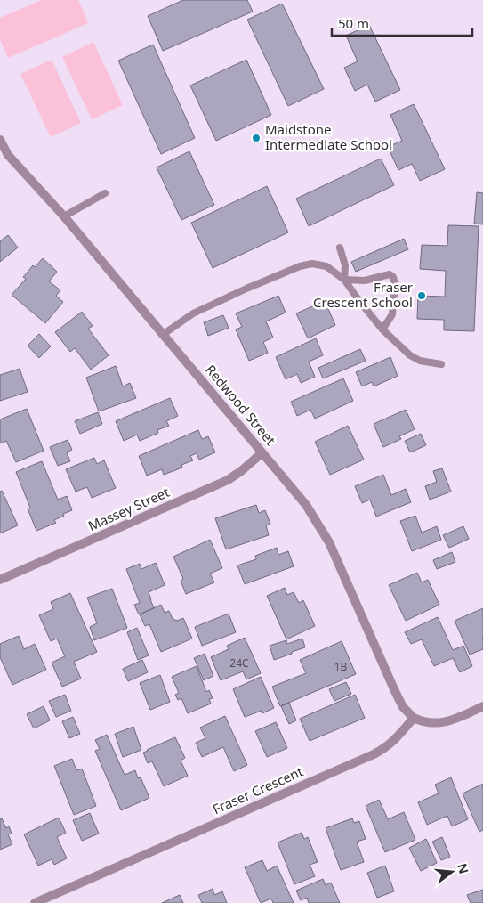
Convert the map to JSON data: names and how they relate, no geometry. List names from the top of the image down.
{
  "streets": {
    "street": ["Redwood Street", "Massey Street", "Fraser Crescent"]
  },
  "crossings": [
    ["Redwood Street", "Massey Street"],
    ["Redwood Street", "Fraser Crescent"]
  ],
  "places": ["Maidstone Intermediate School", "Fraser Crescent School"],
  "house_numbers": ["24C", "1B"],
  "scale_bar": "50 m",
  "north": "right"
}
